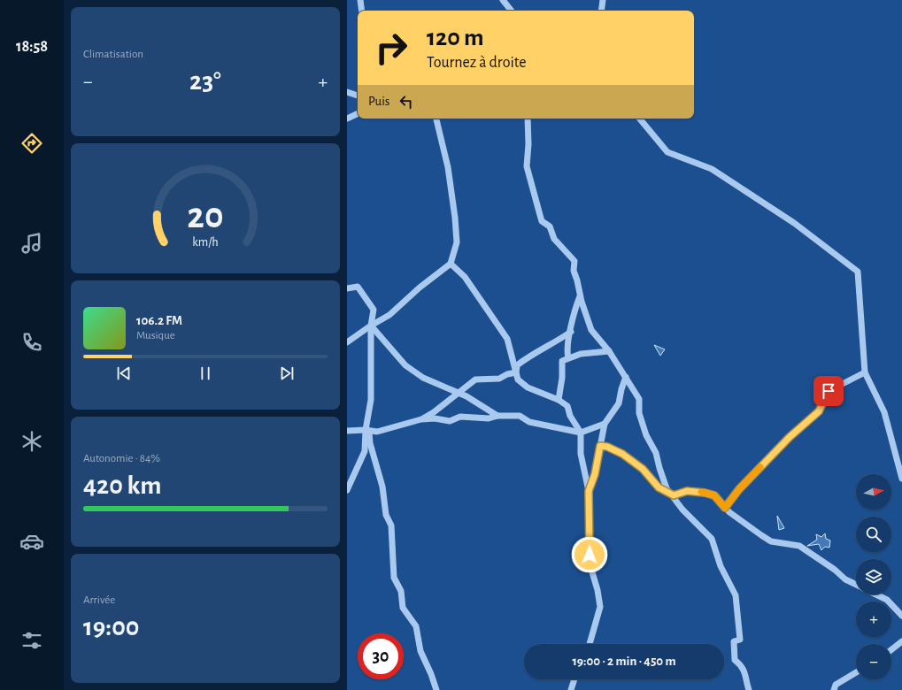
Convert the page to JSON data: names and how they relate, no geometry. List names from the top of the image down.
{
  "north": "right",
  "page": {
    "tabs": "18:58",
    "tile": [
      "Climatisation",
      ["Autonomie · 84%", "420 km"],
      ["Arrivée", "19:00"]
    ],
    "turn": ["120 m", "Tournez à droite"],
    "heat": ["−", "23°", "+"],
    "then": "Puis",
    "song": ["106.2 FM", "Musique"],
    "map_buttons": ["+", "−"],
    "limit": "30",
    "trip": "19:00 · 2 min · 450 m",
    "gauge": ["20", "km/h"]
  }
}
